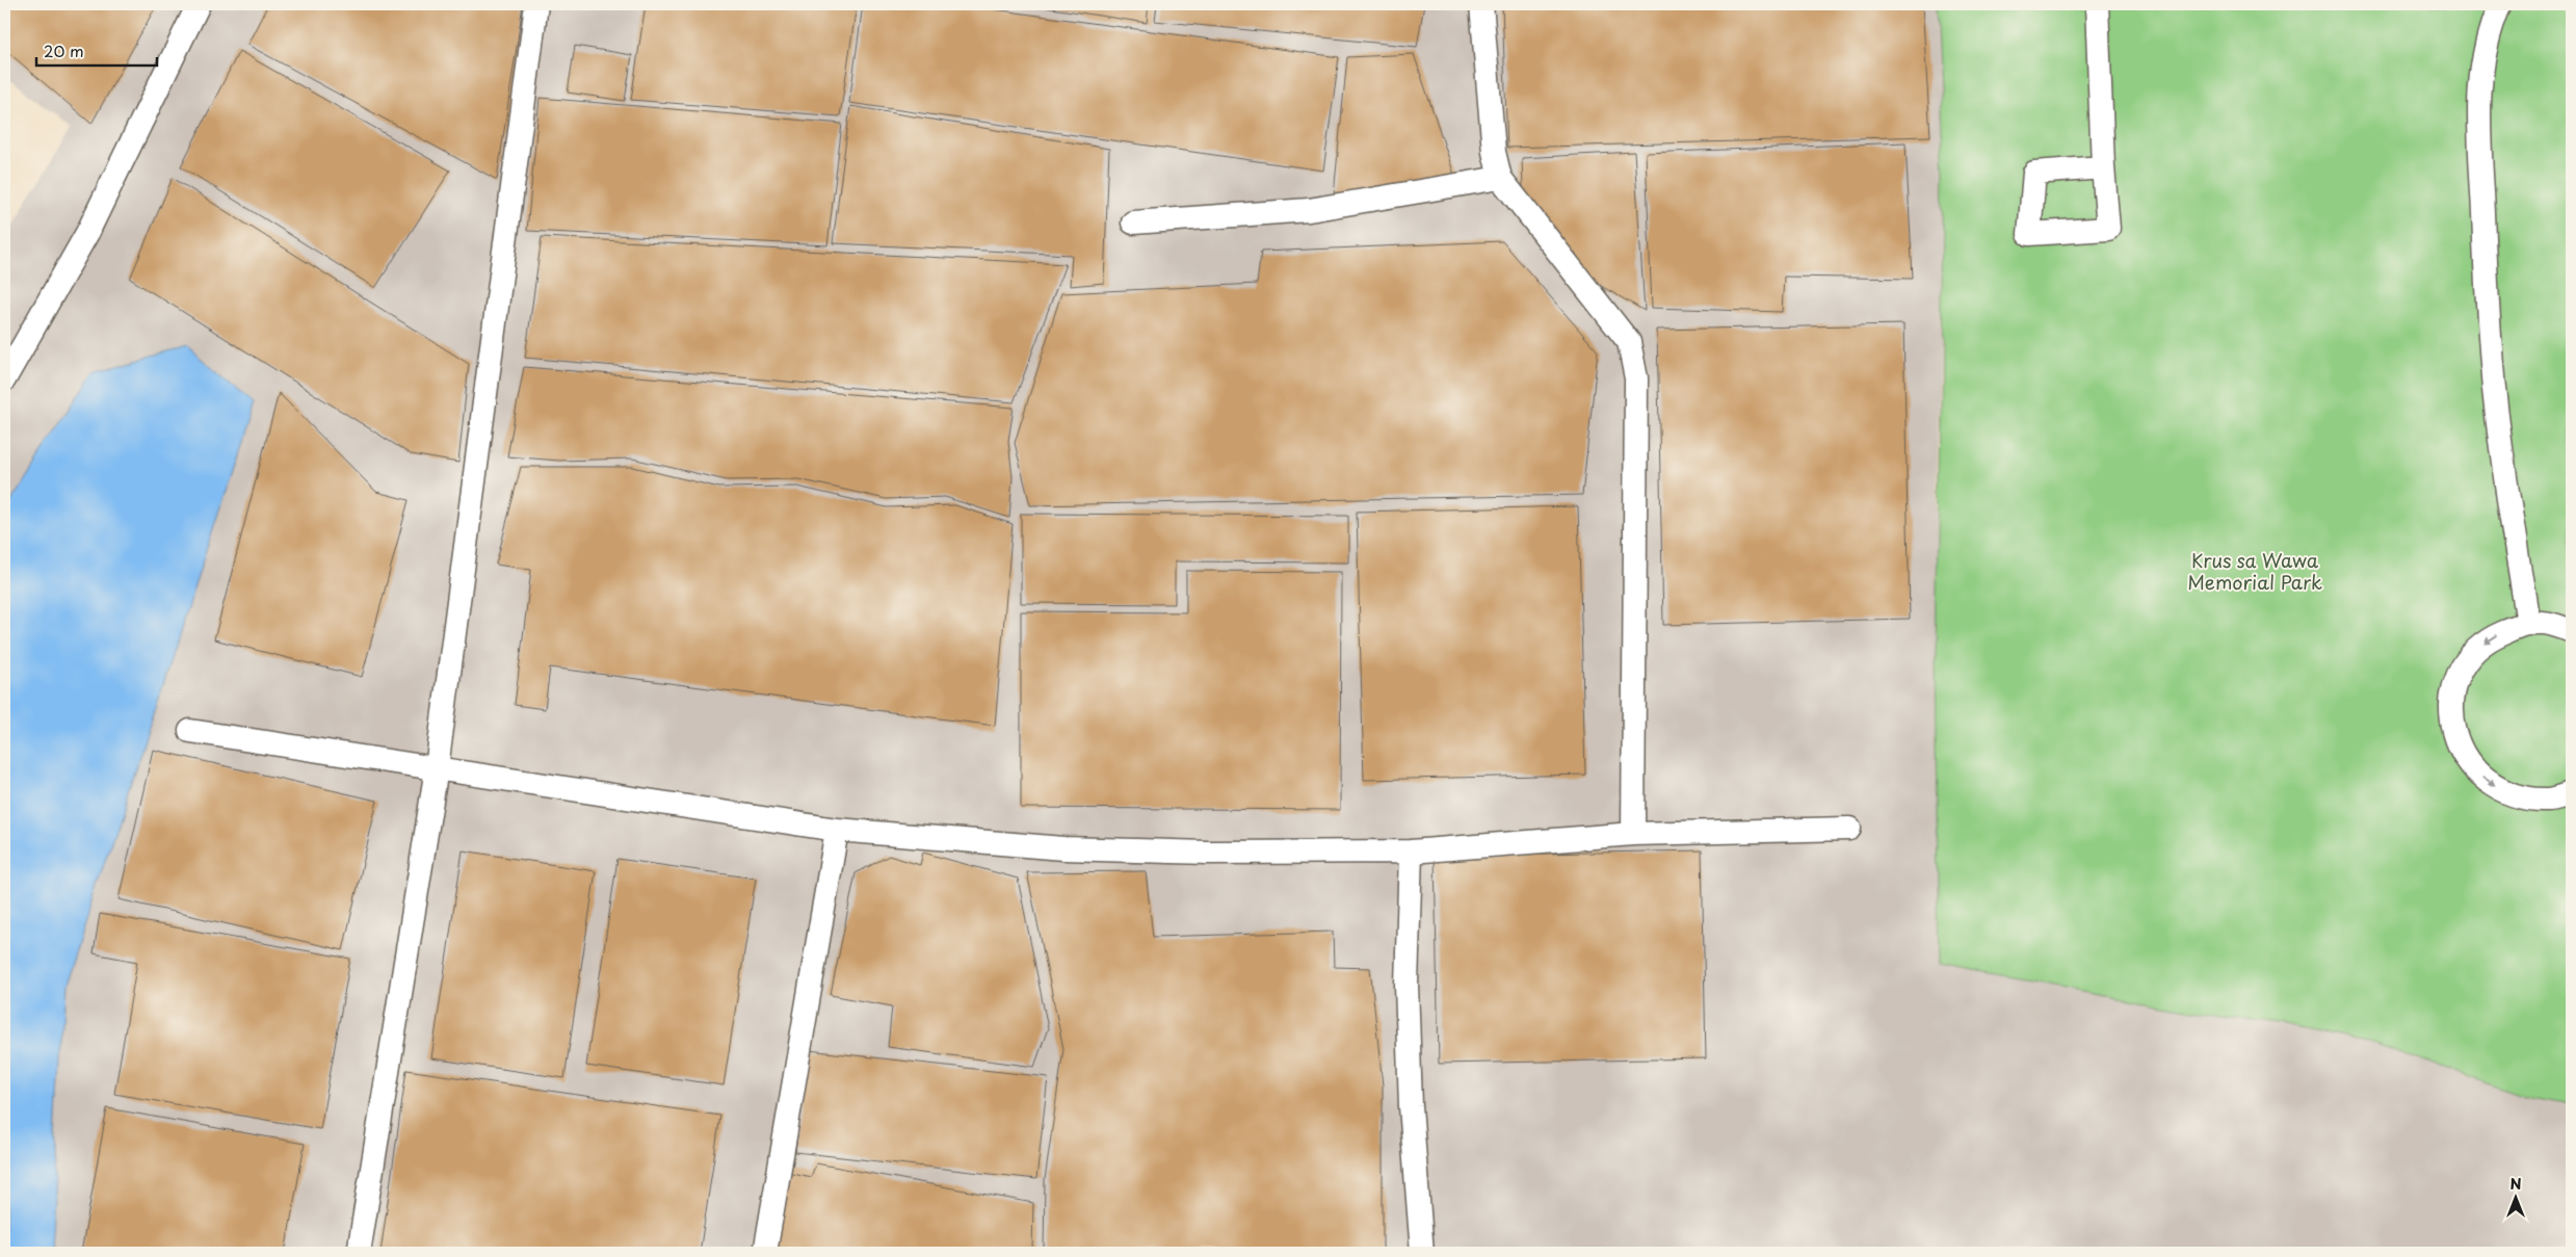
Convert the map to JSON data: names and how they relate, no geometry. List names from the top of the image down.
{
  "parks": ["Krus sa Wawa Memorial Park"],
  "scale_bar": "20 m",
  "north": "top"
}
